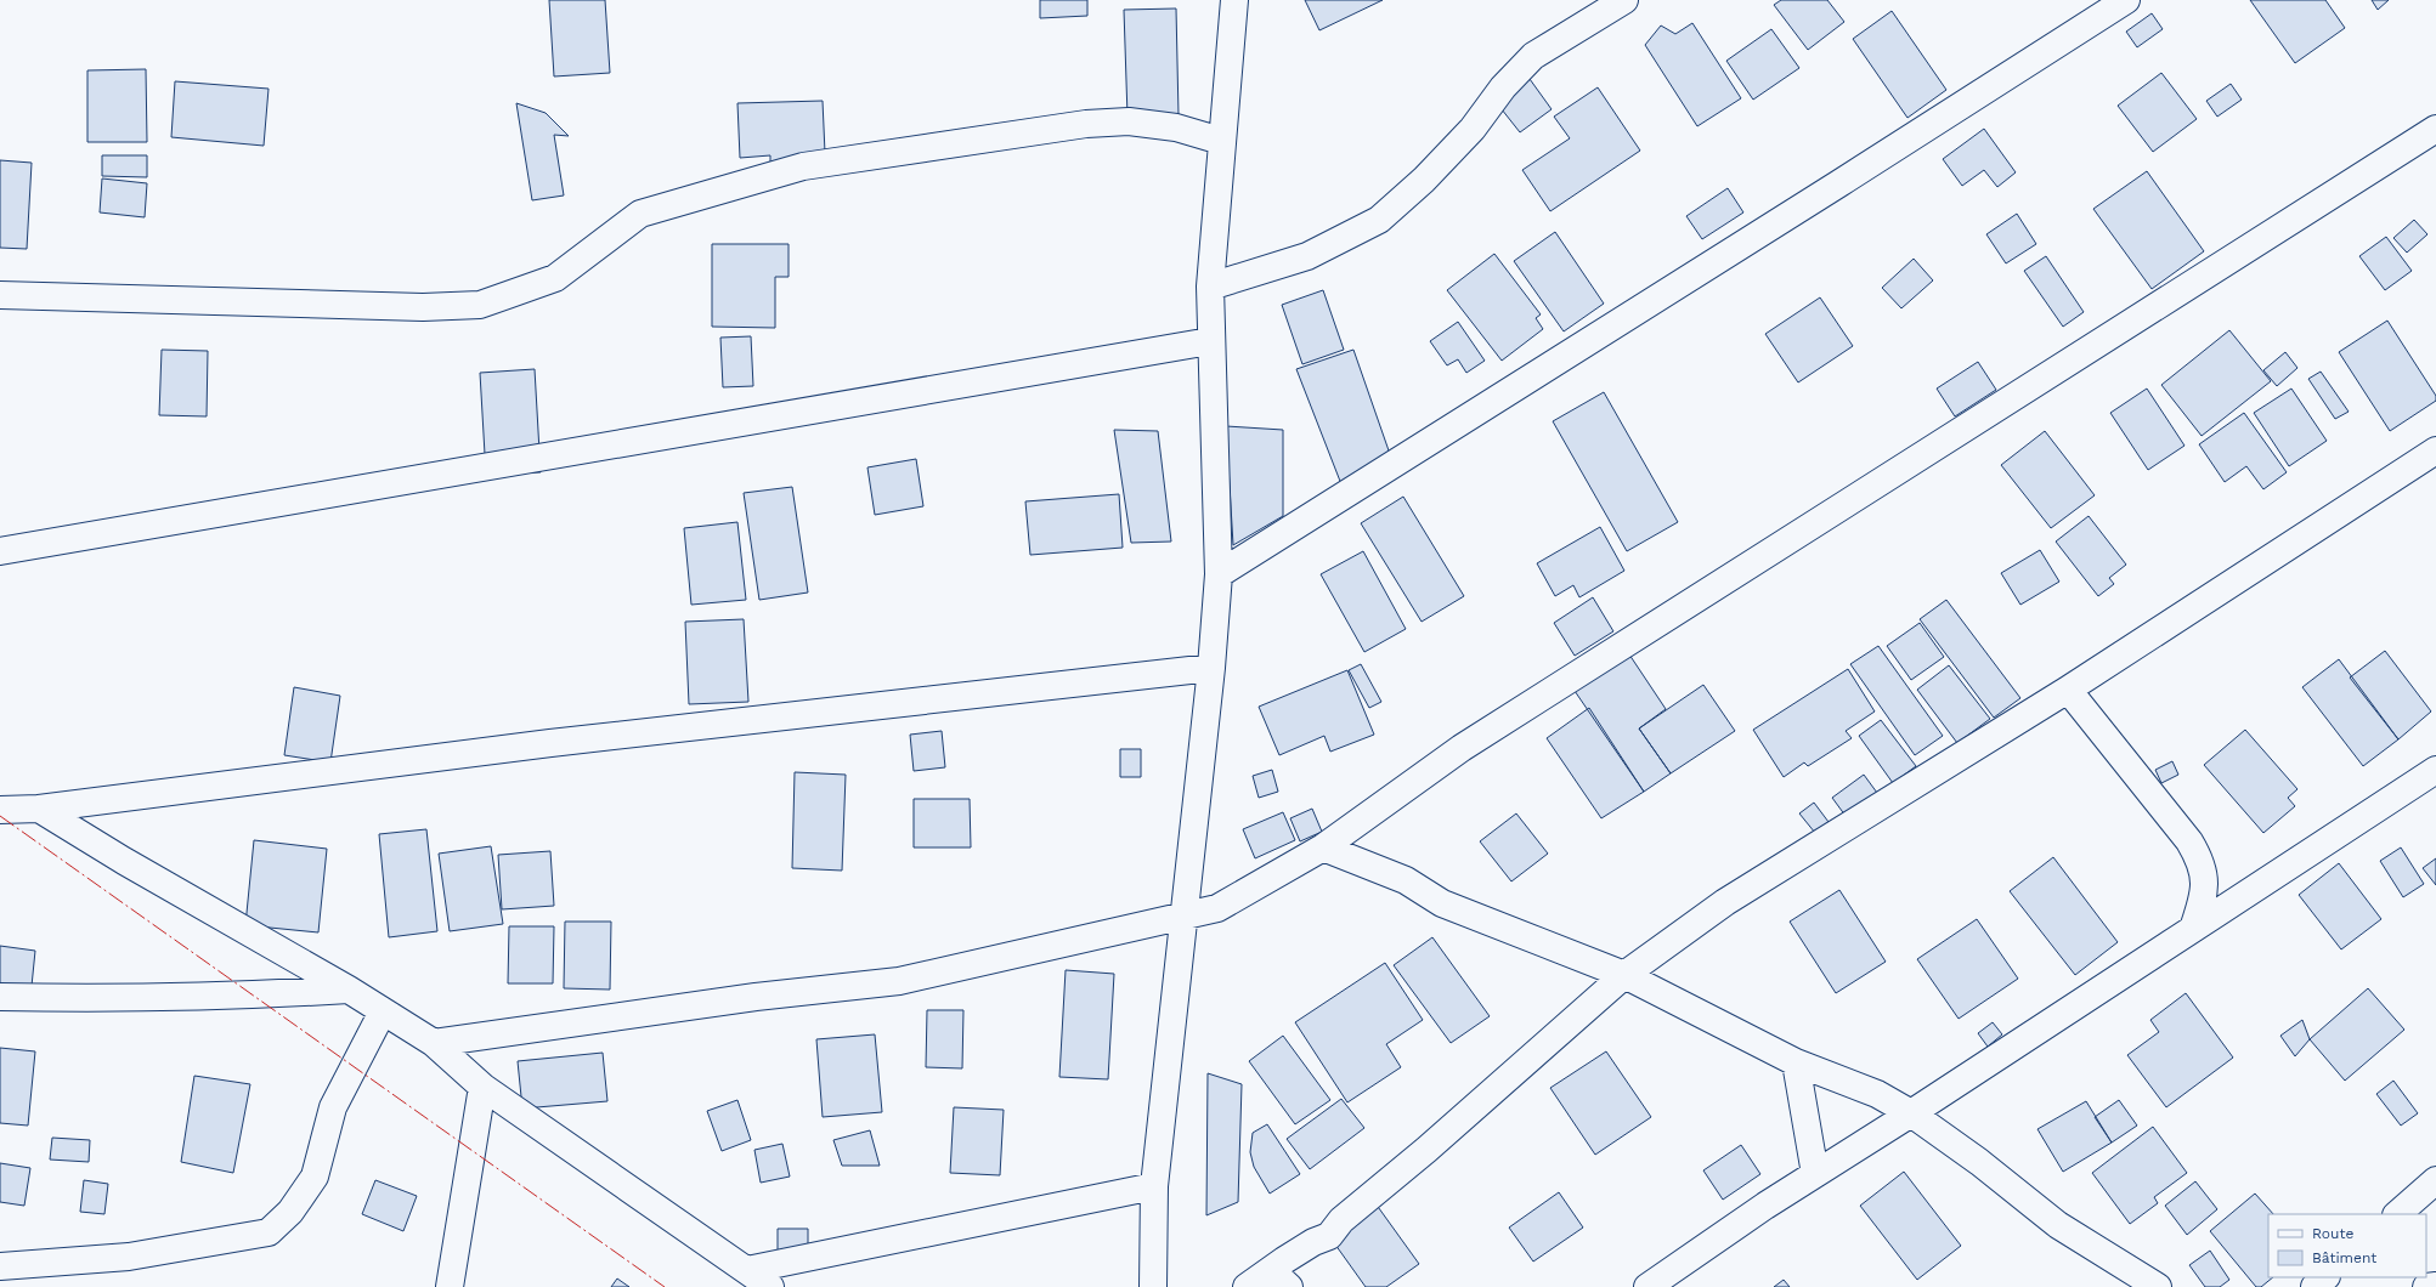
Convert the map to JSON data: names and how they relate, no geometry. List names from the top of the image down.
{
  "legend": ["Route", "Bâtiment"]
}
